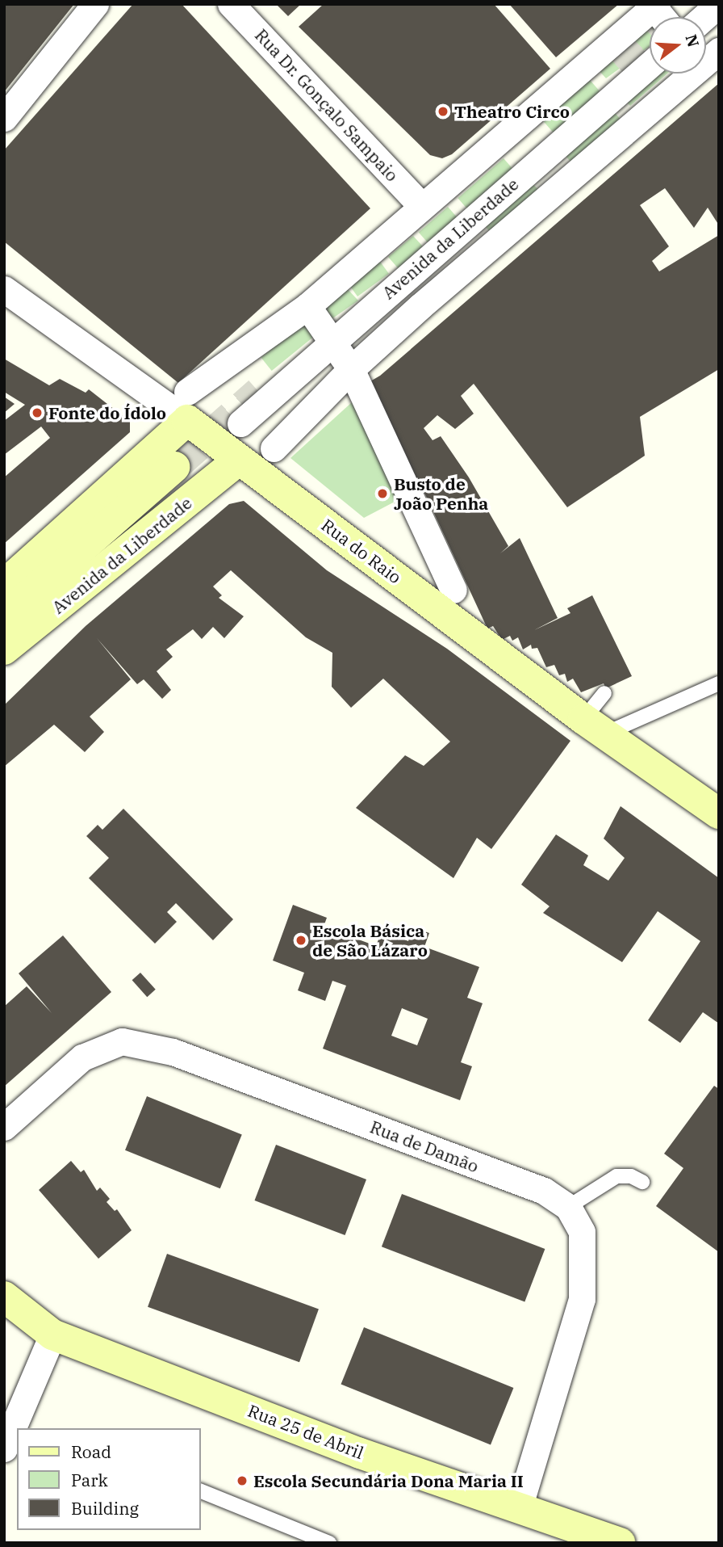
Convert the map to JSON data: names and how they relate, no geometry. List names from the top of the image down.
{
  "streets": {
    "street": [
      "Rua Dr. Gonçalo Sampaio",
      "Avenida da Liberdade",
      "Rua do Raio",
      "Rua de Damão",
      "Rua 25 de Abril"
    ]
  },
  "crossings": [
    ["Rua Dr. Gonçalo Sampaio", "Avenida da Liberdade"],
    ["Avenida da Liberdade", "Rua do Raio"],
    ["Rua de Damão", "Rua 25 de Abril"]
  ],
  "places": [
    "Theatro Circo",
    "Fonte do Ídolo",
    "Busto de João Penha",
    "Escola Básica de São Lázaro",
    "Escola Secundária Dona Maria II"
  ],
  "legend": ["Road", "Park", "Building"],
  "north": "right"
}
